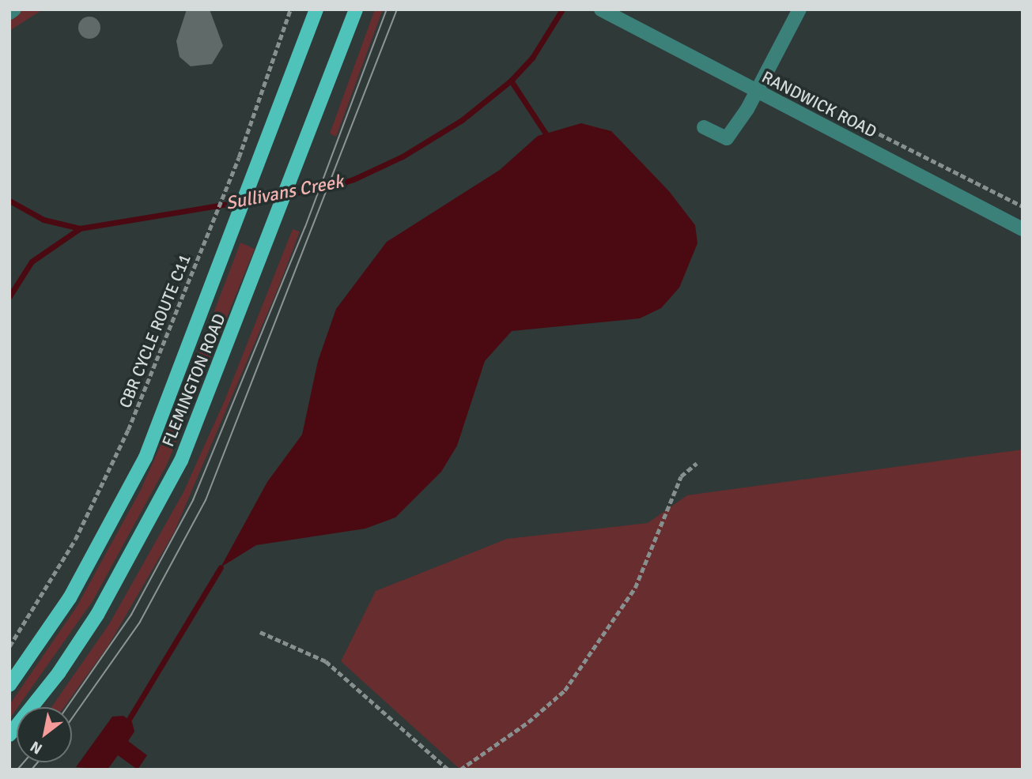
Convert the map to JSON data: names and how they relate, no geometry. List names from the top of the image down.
{
  "streets": {
    "main road": ["FLEMINGTON ROAD"],
    "street": ["RANDWICK ROAD"],
    "path": ["CBR CYCLE ROUTE C11"]
  },
  "water": ["Sullivans Creek"],
  "north": "bottom left"
}
